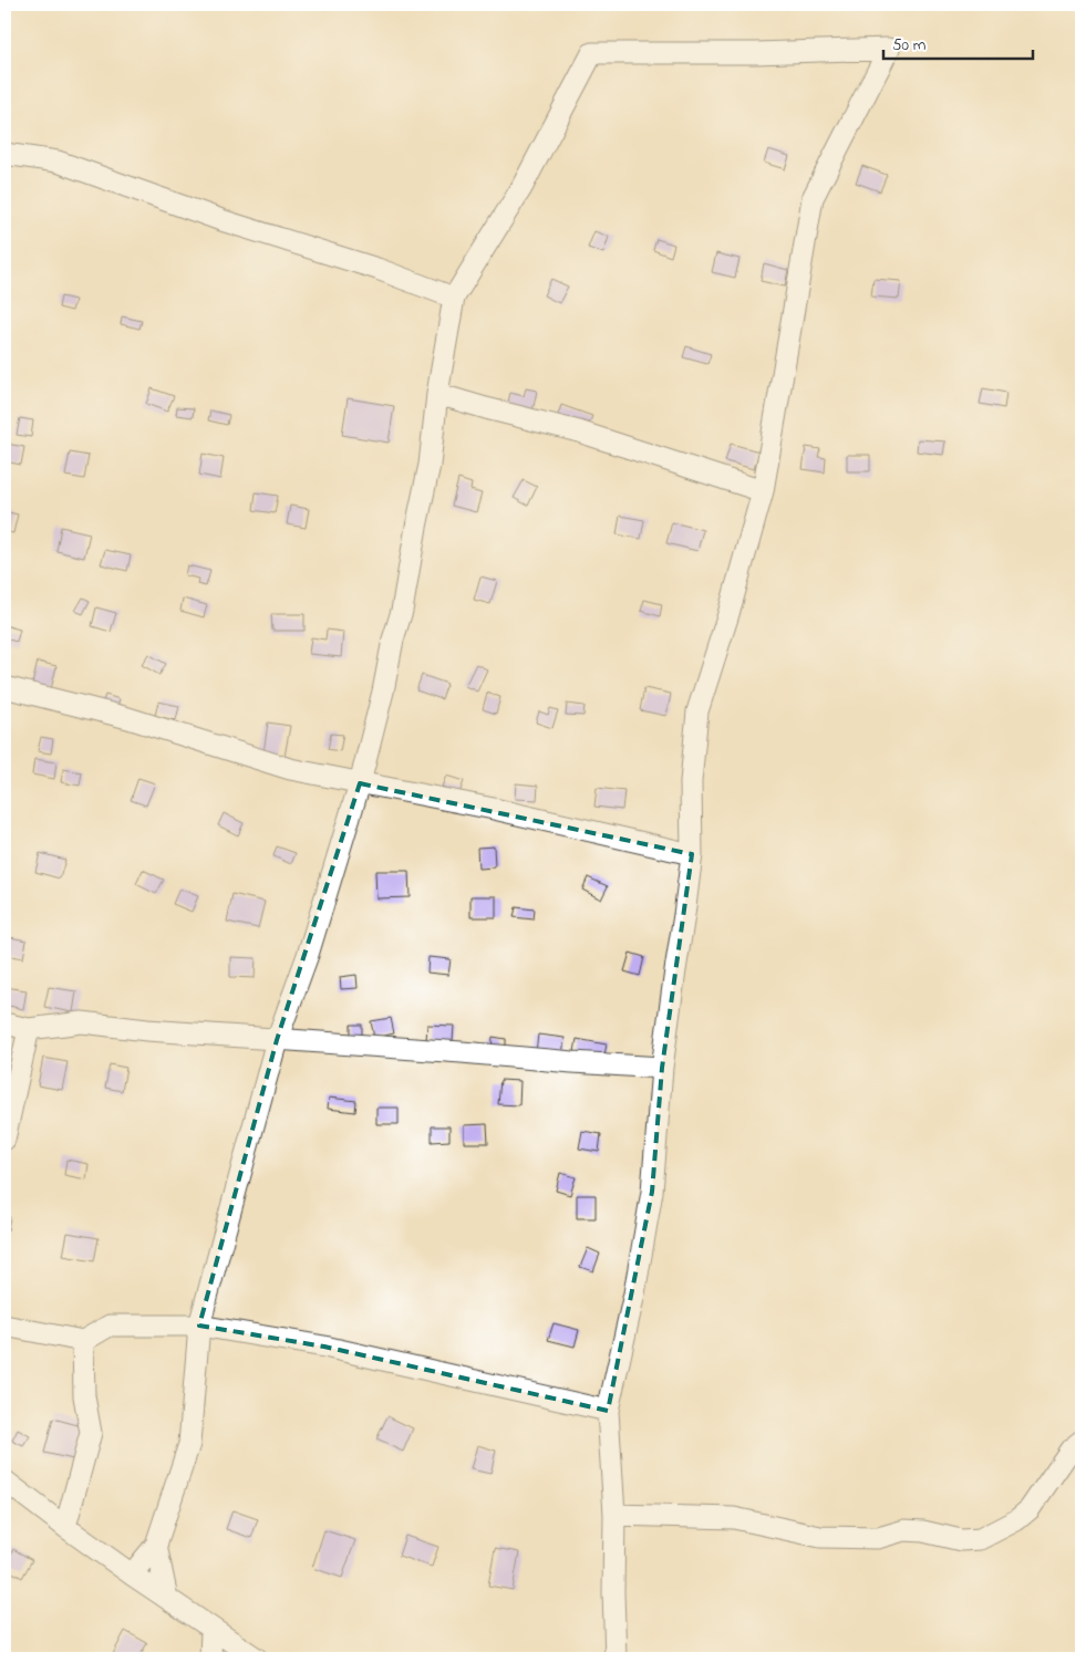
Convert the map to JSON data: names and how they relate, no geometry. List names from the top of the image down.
{
  "scale_bar": "50 m"
}
